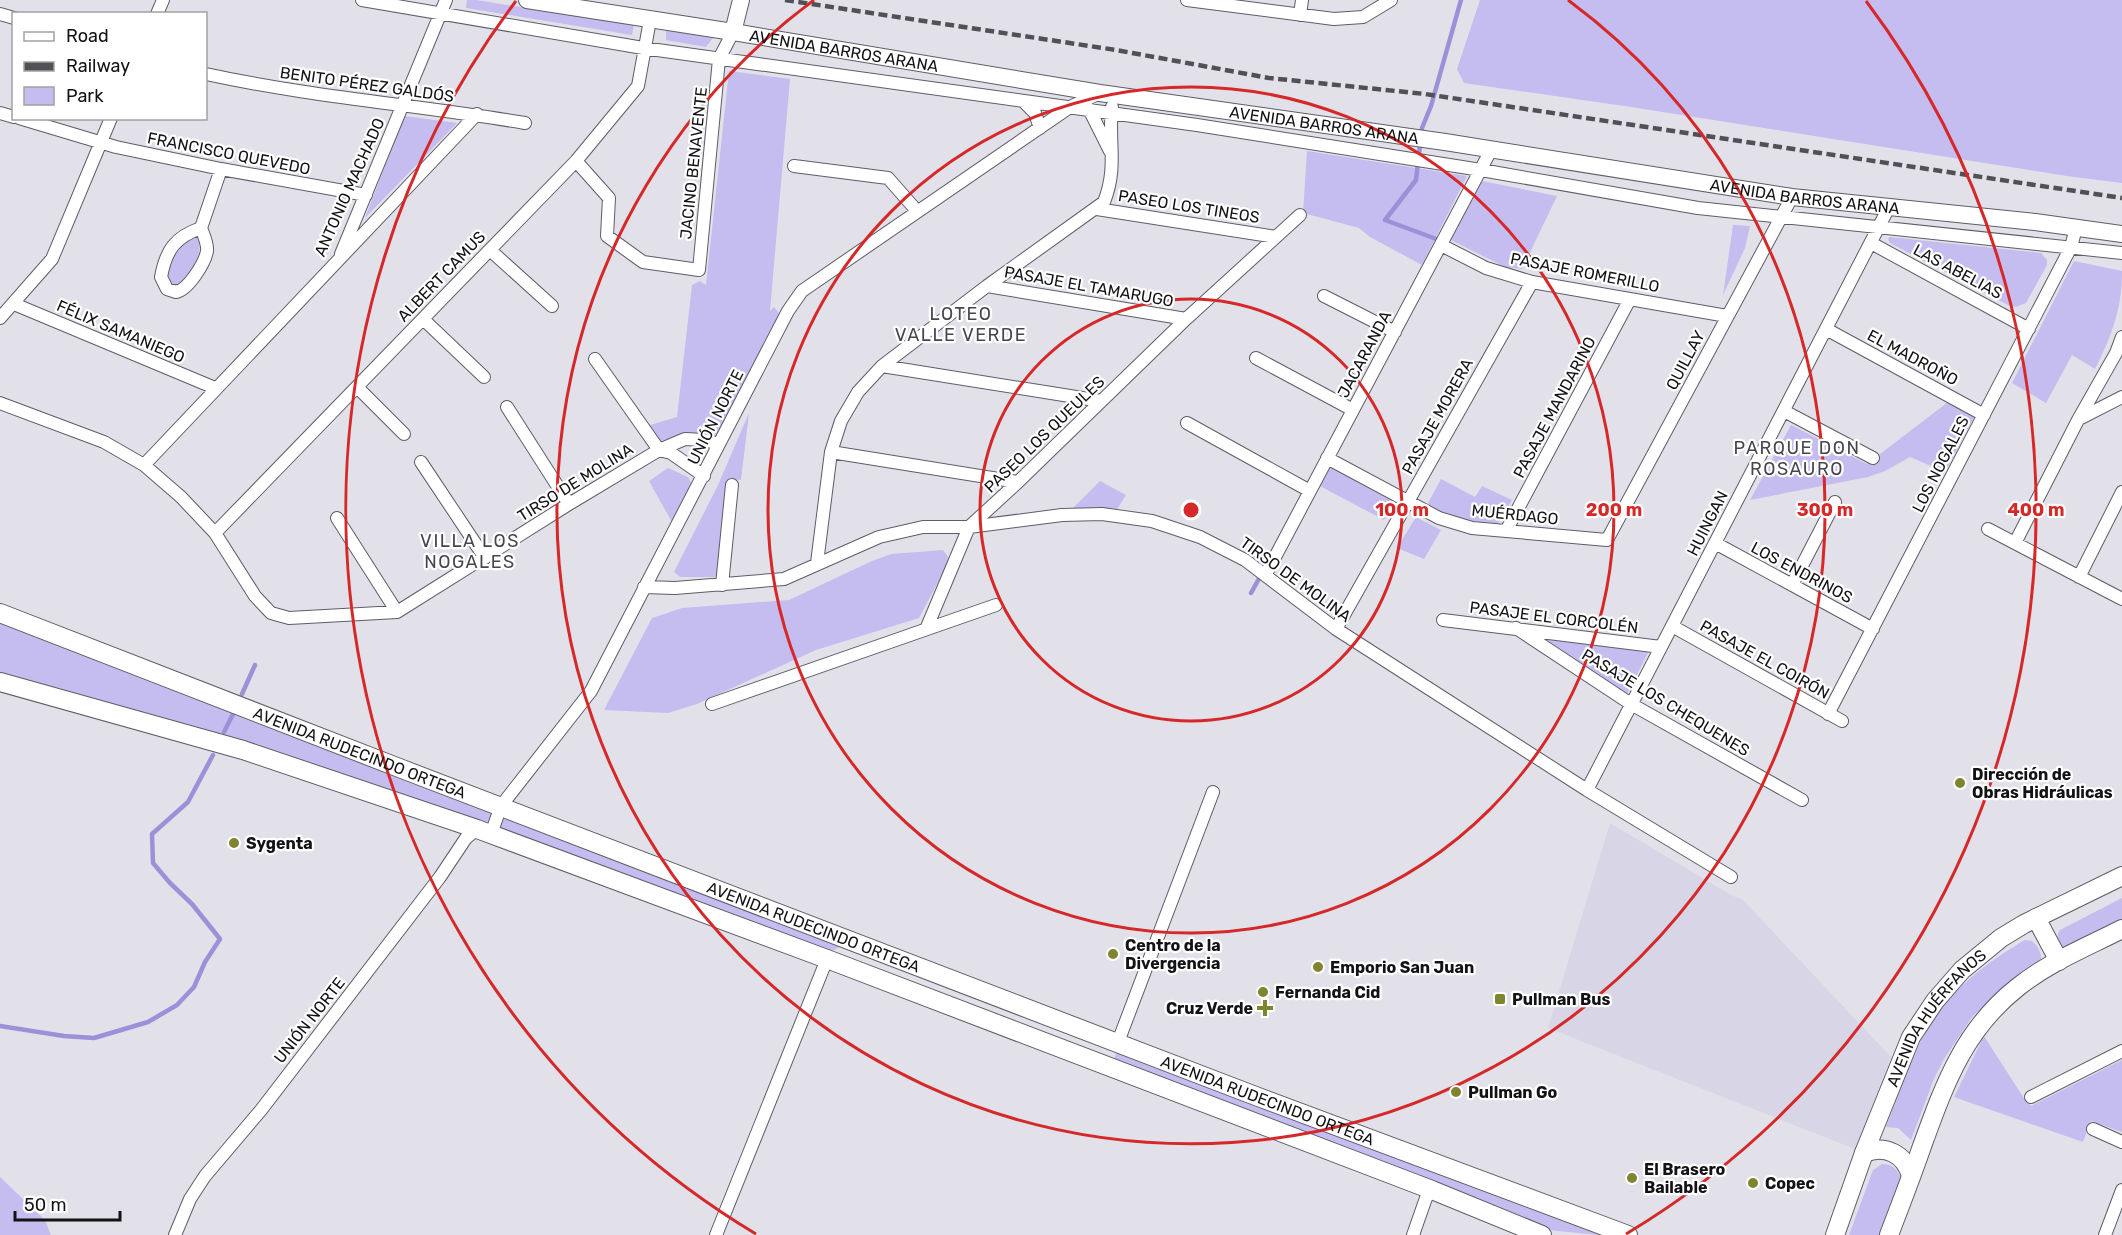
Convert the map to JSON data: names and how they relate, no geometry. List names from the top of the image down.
{
  "streets": {
    "main road": ["AVENIDA BARROS ARANA", "AVENIDA RUDECINDO ORTEGA", "AVENIDA HUÉRFANOS"],
    "street": [
      "BENITO PÉREZ GALDÓS",
      "FRANCISCO QUEVEDO",
      "JACINO BENAVENTE",
      "ANTONIO MACHADO",
      "PASEO LOS TINEOS",
      "LAS ABELIAS",
      "PASAJE ROMERILLO",
      "ALBERT CAMUS",
      "PASAJE EL TAMARUGO",
      "FÉLIX SAMANIEGO",
      "JACARANDA",
      "EL MADROÑO",
      "QUILLAY",
      "PASAJE MANDARINO",
      "PASAJE MORERA",
      "UNIÓN NORTE",
      "PASEO LOS QUEULES",
      "LOS NOGALES",
      "TIRSO DE MOLINA",
      "MUÉRDAGO",
      "HUINGAN",
      "LOS ENDRINOS",
      "PASAJE EL CORCOLÉN",
      "PASAJE EL COIRÓN",
      "PASAJE LOS CHEQUENES"
    ]
  },
  "crossings": [
    ["AVENIDA BARROS ARANA", "JACINO BENAVENTE"],
    ["AVENIDA BARROS ARANA", "ANTONIO MACHADO"],
    ["AVENIDA BARROS ARANA", "PASEO LOS TINEOS"],
    ["AVENIDA BARROS ARANA", "ALBERT CAMUS"],
    ["AVENIDA BARROS ARANA", "JACARANDA"],
    ["AVENIDA BARROS ARANA", "QUILLAY"],
    ["AVENIDA BARROS ARANA", "UNIÓN NORTE"],
    ["AVENIDA BARROS ARANA", "LOS NOGALES"],
    ["AVENIDA BARROS ARANA", "HUINGAN"],
    ["BENITO PÉREZ GALDÓS", "ANTONIO MACHADO"],
    ["FRANCISCO QUEVEDO", "ANTONIO MACHADO"],
    ["JACINO BENAVENTE", "ALBERT CAMUS"],
    ["ANTONIO MACHADO", "FÉLIX SAMANIEGO"],
    ["ANTONIO MACHADO", "TIRSO DE MOLINA"],
    ["PASEO LOS TINEOS", "PASAJE EL TAMARUGO"],
    ["PASEO LOS TINEOS", "UNIÓN NORTE"],
    ["PASEO LOS TINEOS", "PASEO LOS QUEULES"],
    ["PASEO LOS TINEOS", "TIRSO DE MOLINA"],
    ["LAS ABELIAS", "LOS NOGALES"],
    ["LAS ABELIAS", "HUINGAN"],
    ["PASAJE ROMERILLO", "JACARANDA"],
    ["PASAJE ROMERILLO", "QUILLAY"],
    ["PASAJE ROMERILLO", "PASAJE MANDARINO"],
    ["PASAJE ROMERILLO", "PASAJE MORERA"],
    ["ALBERT CAMUS", "TIRSO DE MOLINA"],
    ["PASAJE EL TAMARUGO", "PASEO LOS QUEULES"],
    ["JACARANDA", "TIRSO DE MOLINA"],
    ["JACARANDA", "MUÉRDAGO"],
    ["EL MADROÑO", "LOS NOGALES"],
    ["EL MADROÑO", "HUINGAN"],
    ["QUILLAY", "MUÉRDAGO"],
    ["PASAJE MANDARINO", "MUÉRDAGO"],
    ["PASAJE MORERA", "TIRSO DE MOLINA"],
    ["PASAJE MORERA", "MUÉRDAGO"],
    ["UNIÓN NORTE", "TIRSO DE MOLINA"],
    ["UNIÓN NORTE", "AVENIDA RUDECINDO ORTEGA"],
    ["PASEO LOS QUEULES", "TIRSO DE MOLINA"],
    ["LOS NOGALES", "LOS ENDRINOS"],
    ["LOS NOGALES", "PASAJE EL COIRÓN"],
    ["TIRSO DE MOLINA", "HUINGAN"],
    ["HUINGAN", "LOS ENDRINOS"],
    ["HUINGAN", "PASAJE EL CORCOLÉN"],
    ["HUINGAN", "PASAJE EL COIRÓN"],
    ["HUINGAN", "PASAJE LOS CHEQUENES"],
    ["PASAJE EL CORCOLÉN", "PASAJE LOS CHEQUENES"]
  ],
  "districts": ["LOTEO VALLE VERDE", "PARQUE DON ROSAURO", "VILLA LOS NOGALES"],
  "places": {
    "other": [
      "Dirección de Obras Hidráulicas",
      "Sygenta",
      "Centro de la Divergencia",
      "Emporio San Juan",
      "Fernanda Cid",
      "Pullman Go",
      "El Brasero Bailable",
      "Copec"
    ],
    "transit": ["Pullman Bus"],
    "health": ["Cruz Verde"]
  },
  "legend": ["Road", "Railway", "Park"],
  "scale_bar": "50 m",
  "rings": [
    "100 m",
    "200 m",
    "300 m",
    "400 m"
  ]
}
